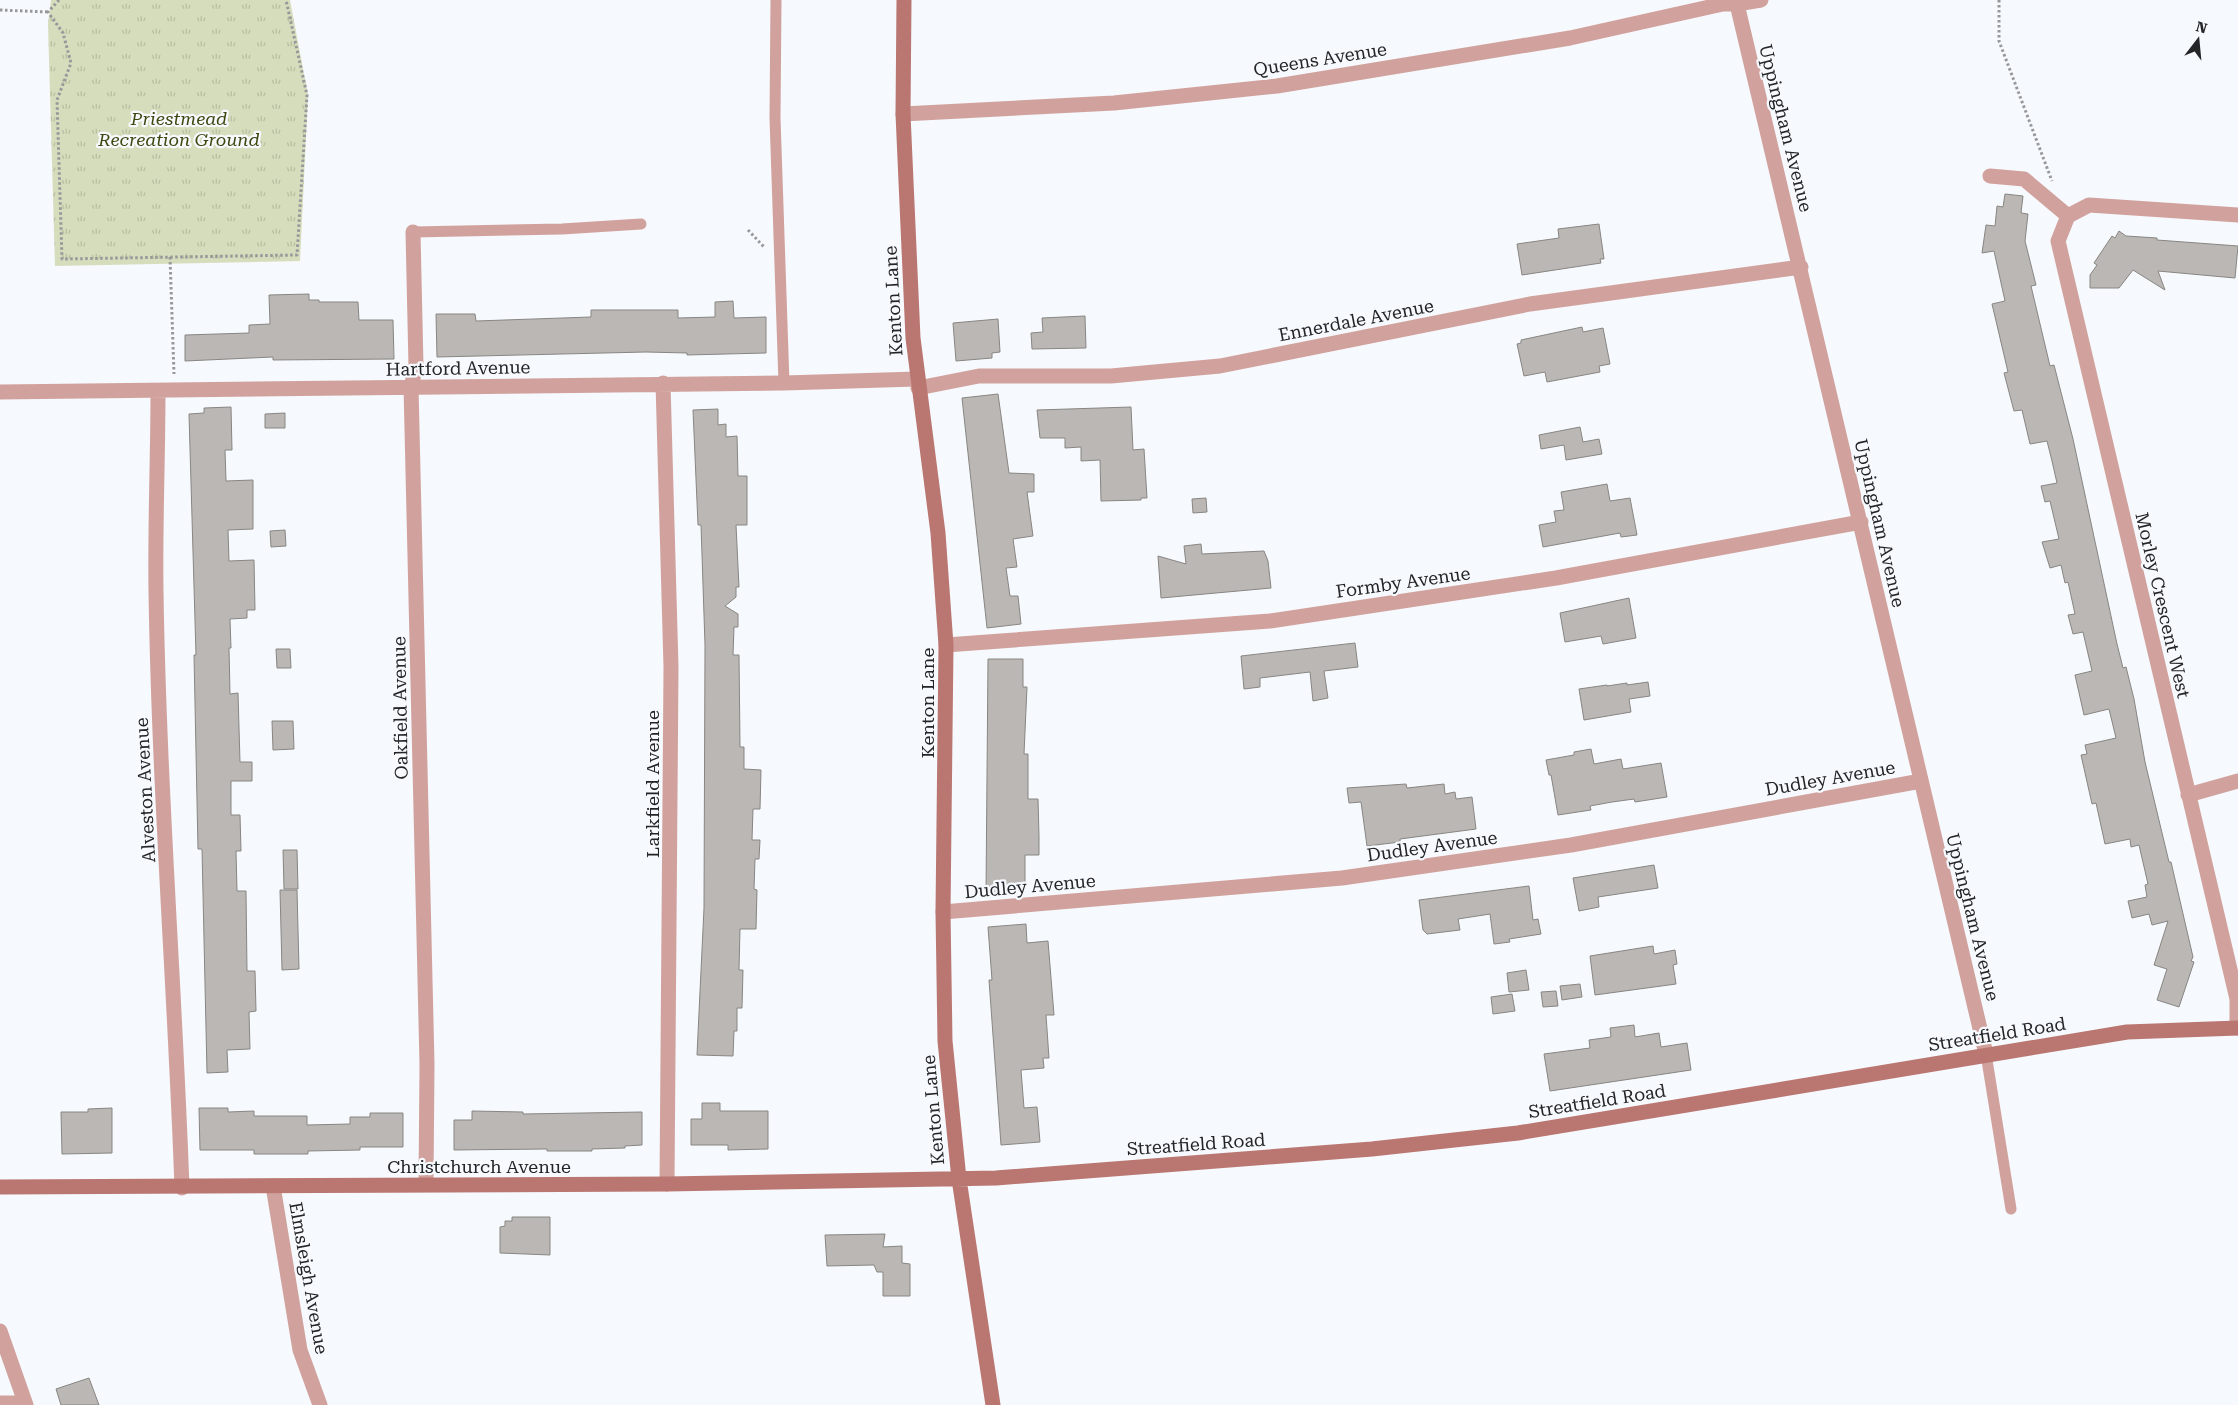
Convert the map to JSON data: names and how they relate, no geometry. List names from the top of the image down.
{
  "streets": {
    "street": [
      "Queens Avenue",
      "Uppingham Avenue",
      "Kenton Lane",
      "Ennerdale Avenue",
      "Hartford Avenue",
      "Formby Avenue",
      "Morley Crescent West",
      "Oakfield Avenue",
      "Dudley Avenue",
      "Larkfield Avenue",
      "Alveston Avenue",
      "Streatfield Road",
      "Christchurch Avenue",
      "Elmsleigh Avenue"
    ]
  },
  "crossings": [
    ["Queens Avenue", "Uppingham Avenue"],
    ["Queens Avenue", "Kenton Lane"],
    ["Uppingham Avenue", "Ennerdale Avenue"],
    ["Uppingham Avenue", "Formby Avenue"],
    ["Uppingham Avenue", "Dudley Avenue"],
    ["Uppingham Avenue", "Streatfield Road"],
    ["Kenton Lane", "Ennerdale Avenue"],
    ["Kenton Lane", "Hartford Avenue"],
    ["Kenton Lane", "Formby Avenue"],
    ["Kenton Lane", "Dudley Avenue"],
    ["Kenton Lane", "Streatfield Road"],
    ["Kenton Lane", "Christchurch Avenue"],
    ["Ennerdale Avenue", "Hartford Avenue"],
    ["Hartford Avenue", "Oakfield Avenue"],
    ["Hartford Avenue", "Larkfield Avenue"],
    ["Hartford Avenue", "Alveston Avenue"],
    ["Morley Crescent West", "Streatfield Road"],
    ["Oakfield Avenue", "Christchurch Avenue"],
    ["Larkfield Avenue", "Christchurch Avenue"],
    ["Alveston Avenue", "Christchurch Avenue"],
    ["Streatfield Road", "Christchurch Avenue"],
    ["Christchurch Avenue", "Elmsleigh Avenue"]
  ],
  "parks": ["Priestmead Recreation Ground"],
  "north": "top"
}
